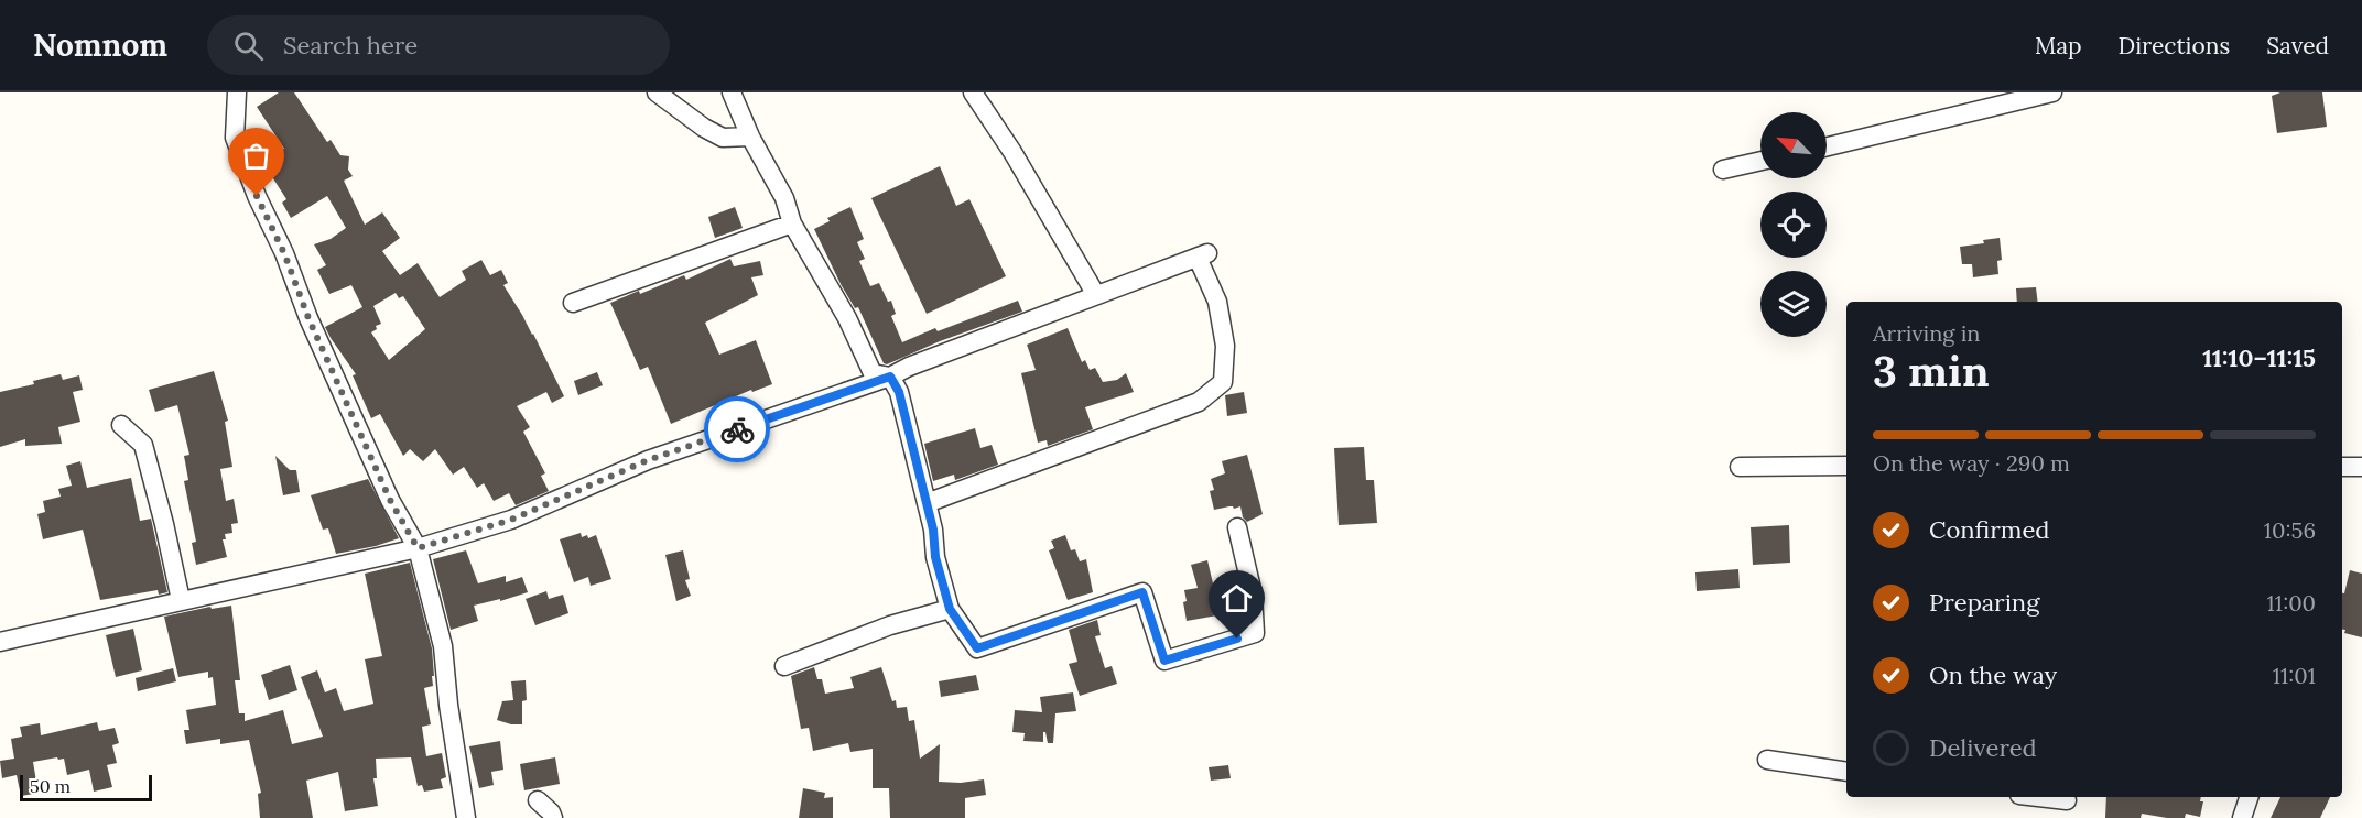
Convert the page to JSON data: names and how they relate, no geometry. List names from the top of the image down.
{
  "scale_bar": "50 m",
  "north": "top left",
  "page": {
    "header": "Nomnom",
    "search": "Search here",
    "nav": ["Map", "Directions", "Saved"],
    "heading": ["3 min", "Arriving in", "11:10–11:15"],
    "bar": "On the way · 290 m",
    "list": [
      ["Confirmed", "10:56"],
      ["Preparing", "11:00"],
      ["On the way", "11:01"],
      "Delivered"
    ],
    "scale": "50 m"
  }
}
